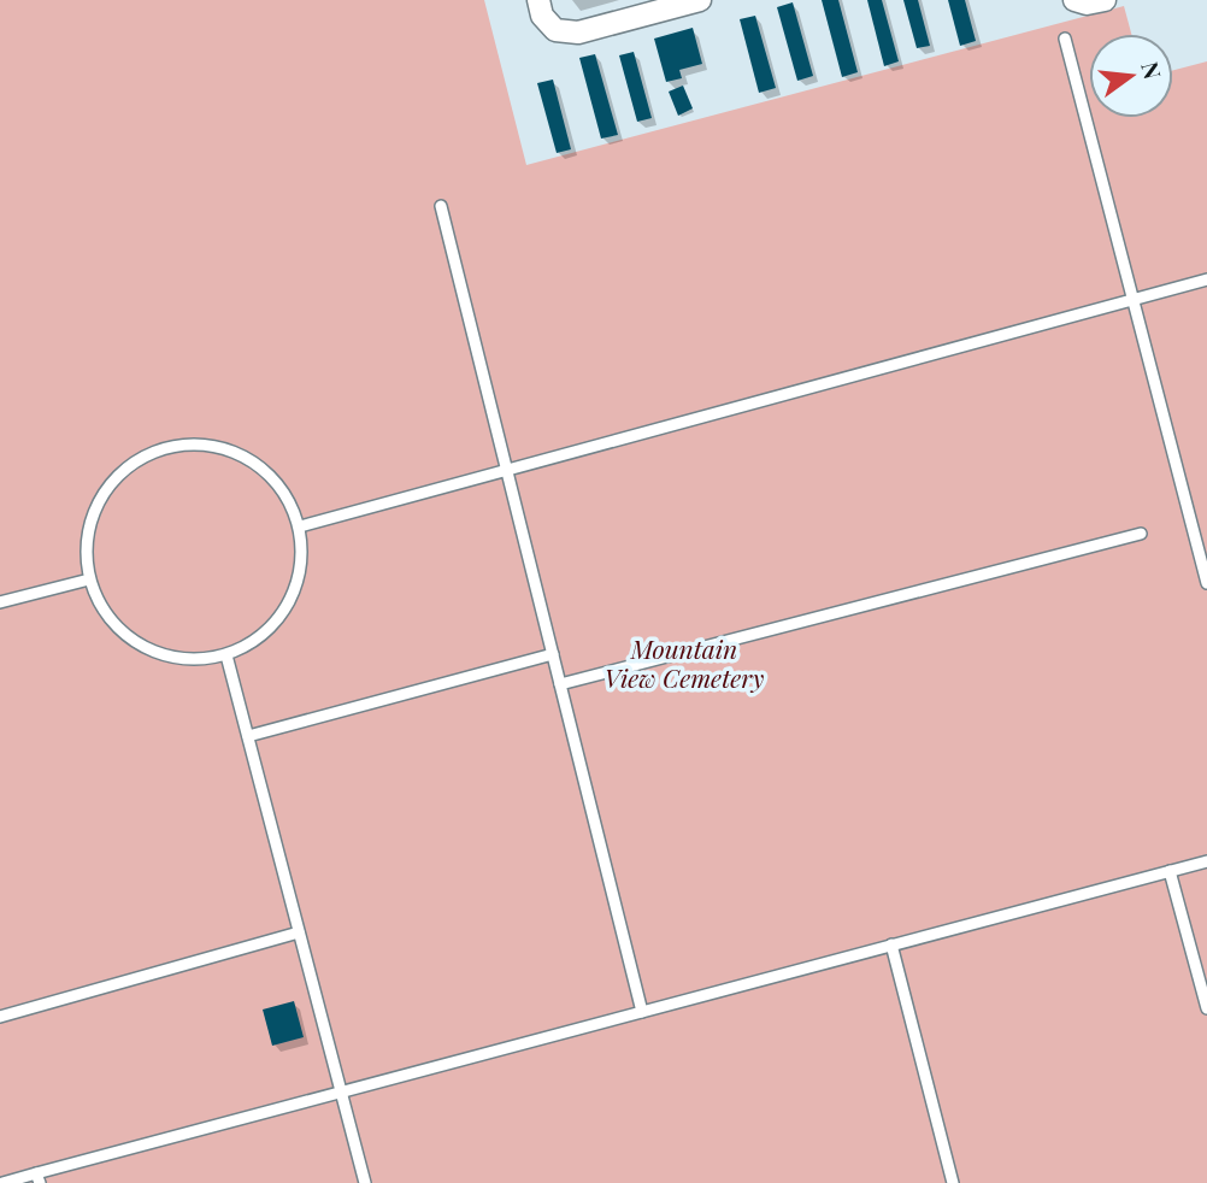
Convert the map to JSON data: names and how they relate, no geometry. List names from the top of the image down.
{
  "parks": ["Mountain View Cemetery"],
  "north": "right"
}
